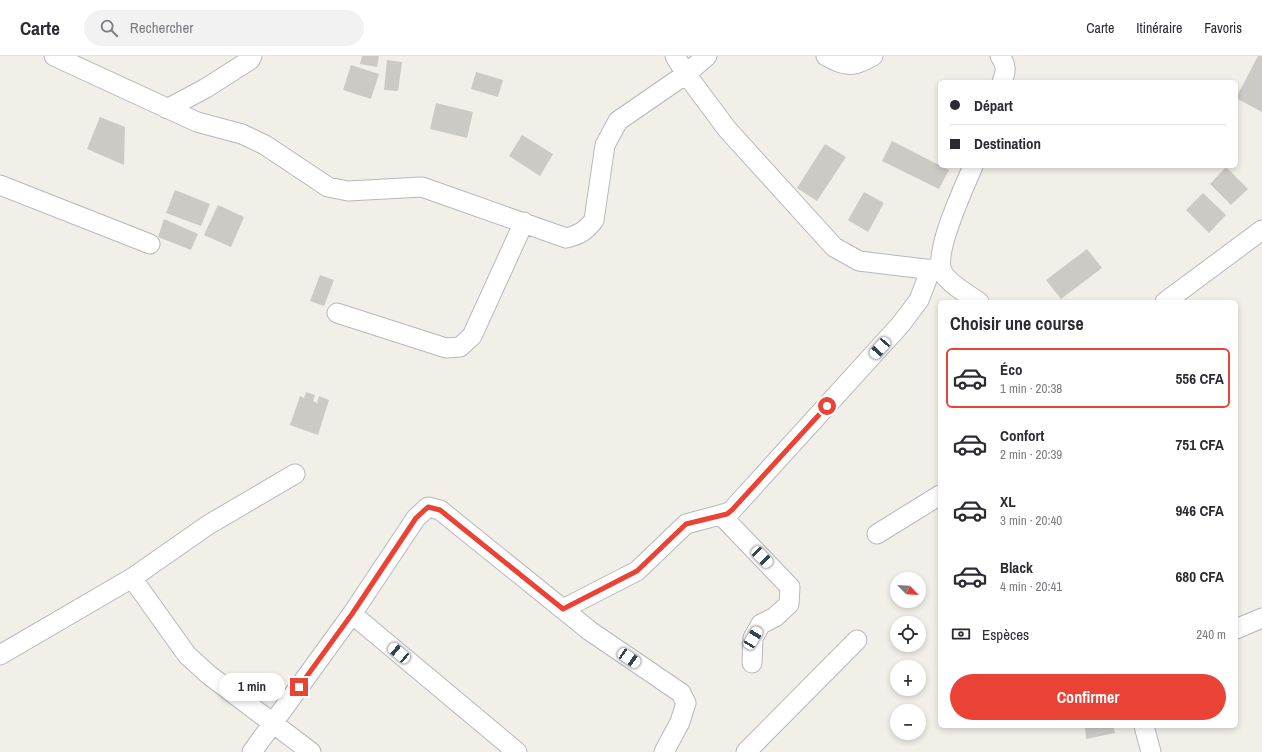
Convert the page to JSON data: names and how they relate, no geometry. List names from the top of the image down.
{
  "north": "bottom right",
  "page": {
    "header": "Carte",
    "search": "Rechercher",
    "nav": ["Carte", "Itinéraire", "Favoris"],
    "banner": ["Départ", "Destination"],
    "heading": "Choisir une course",
    "list": [
      {
        "name": "Éco",
        "note": "1 min · 20:38",
        "value": "556 CFA"
      },
      {
        "name": "Confort",
        "note": "2 min · 20:39",
        "value": "751 CFA"
      },
      {
        "name": "XL",
        "note": "3 min · 20:40",
        "value": "946 CFA"
      },
      {
        "name": "Black",
        "note": "4 min · 20:41",
        "value": "680 CFA"
      }
    ],
    "map_buttons": ["+", "−"],
    "pay": ["Espèces", "240 m"],
    "buttons": "Confirmer",
    "bubble": "1 min"
  }
}
